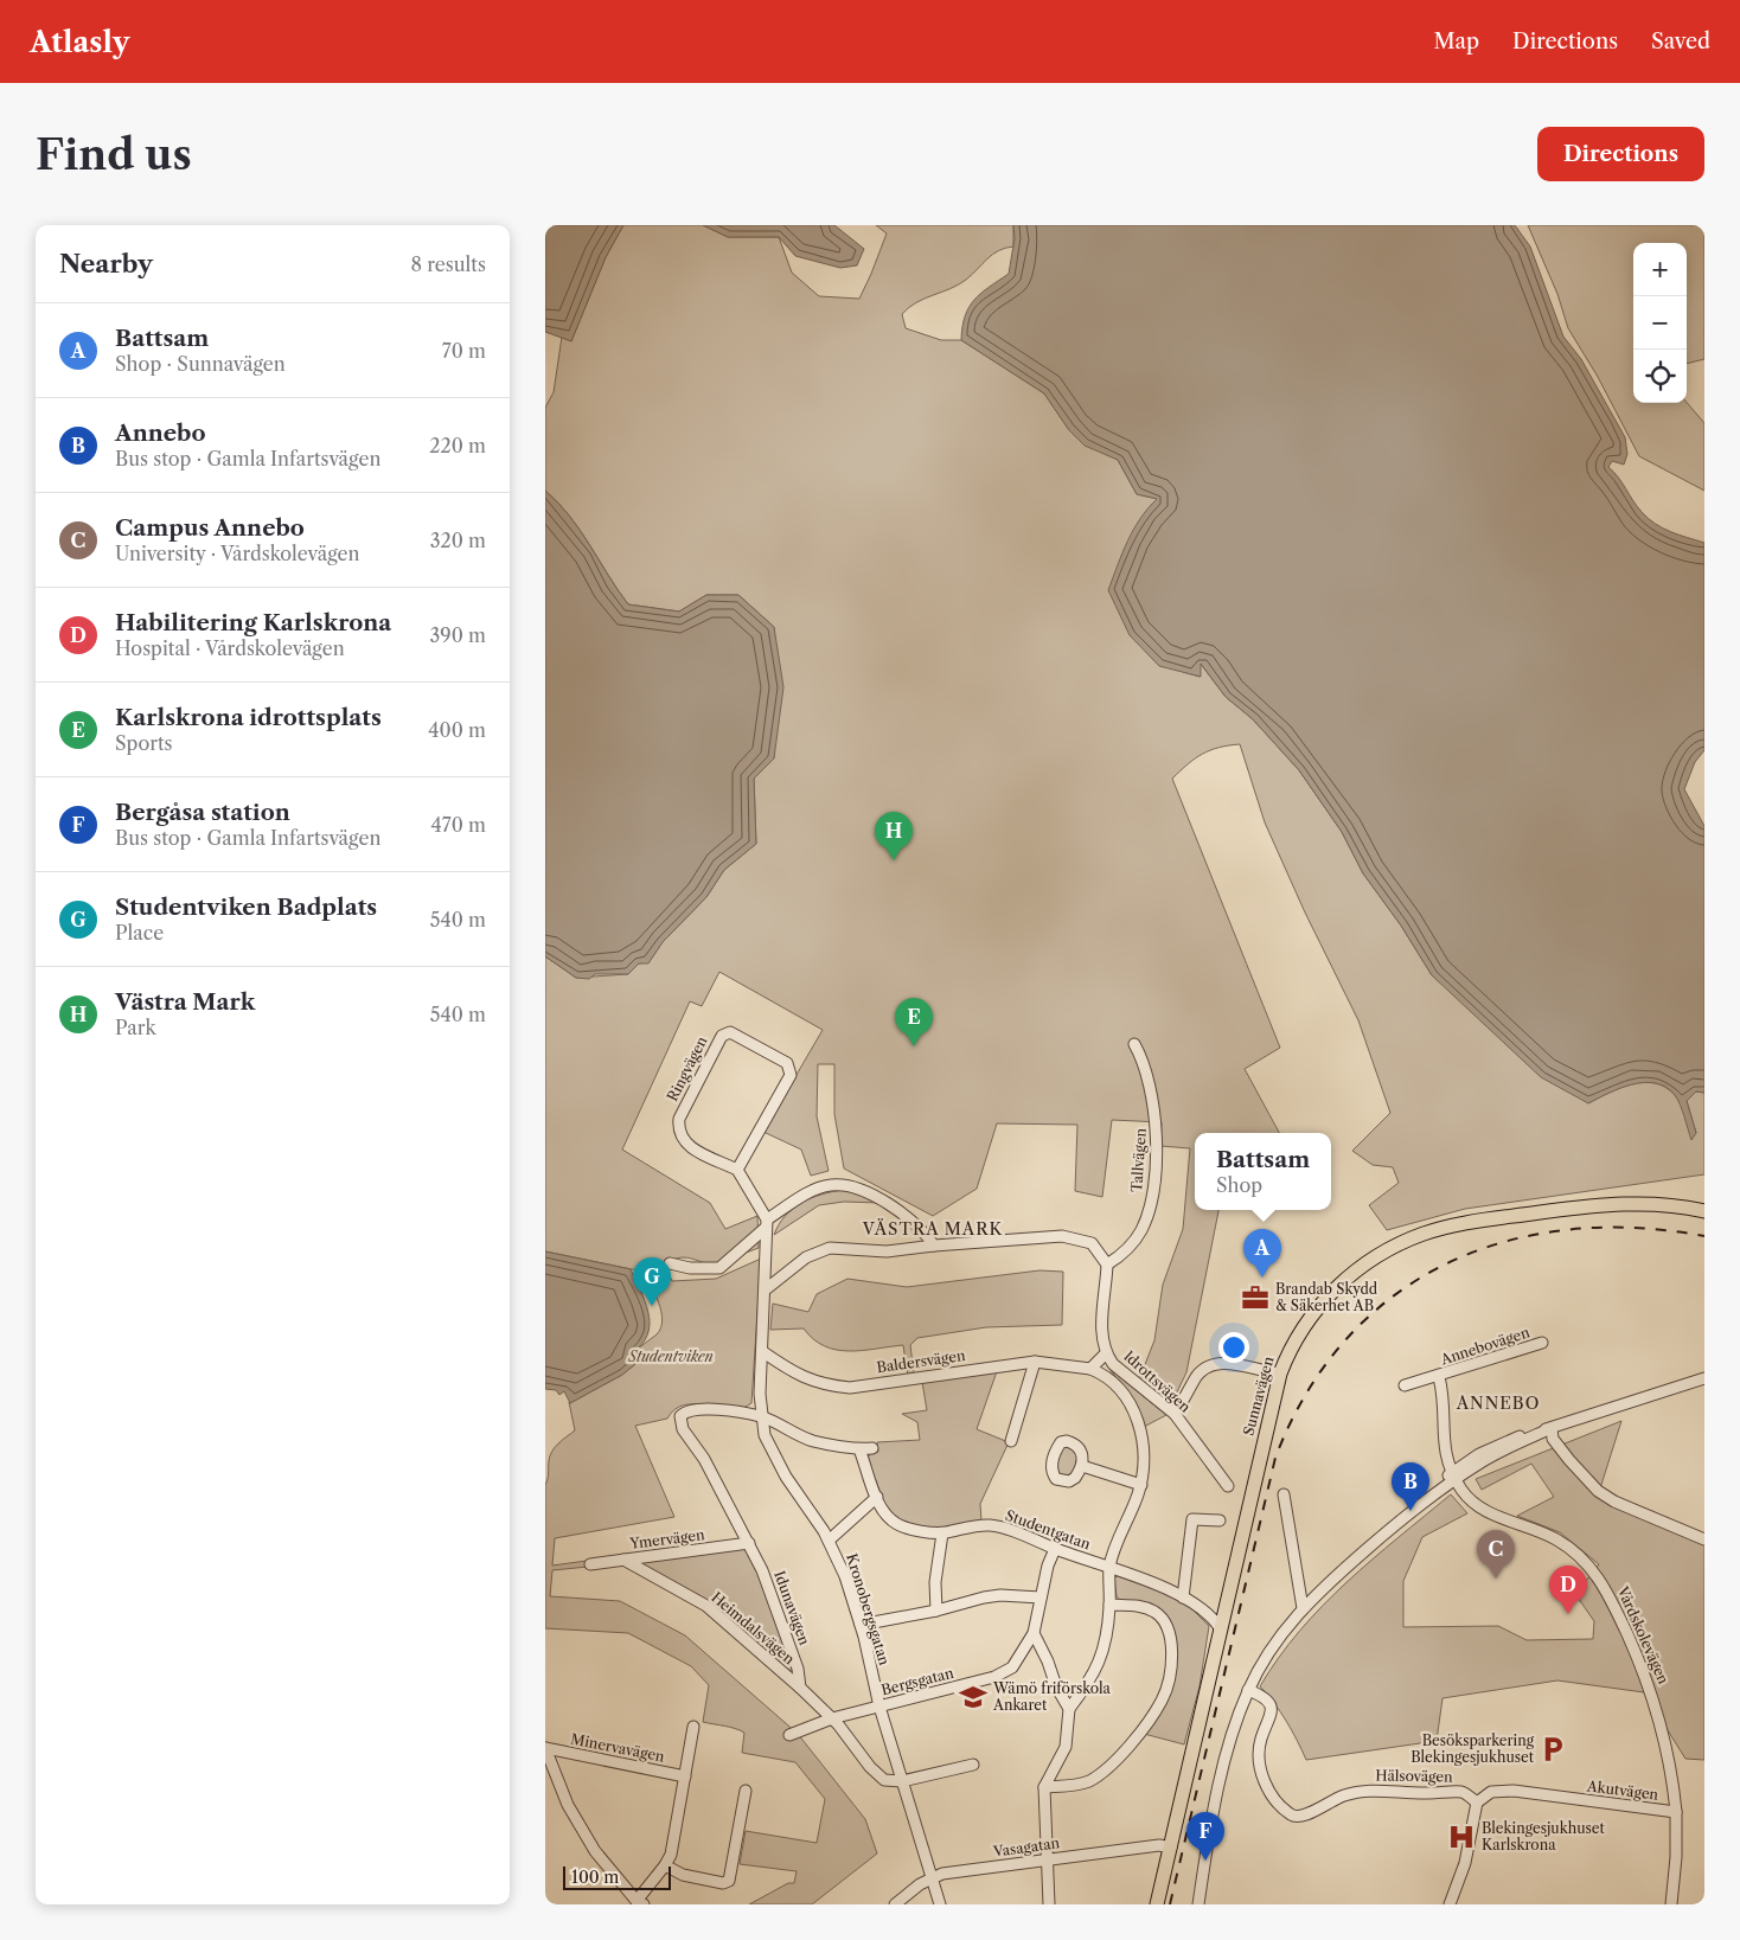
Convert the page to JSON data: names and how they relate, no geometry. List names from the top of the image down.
{
  "streets": {
    "main road": ["Sunnavägen"],
    "street": [
      "Ringvägen",
      "Tallvägen",
      "Annebovägen",
      "Baldersvägen",
      "Idrottsvägen",
      "Studentgatan",
      "Ymervägen",
      "Idunavägen",
      "Kronobergsgatan",
      "Heimdalsvägen",
      "Vårdskolevägen",
      "Bergsgatan",
      "Minervavägen",
      "Hälsovägen",
      "Akutvägen",
      "Vasagatan"
    ]
  },
  "crossings": [
    ["Tallvägen", "Idrottsvägen"],
    ["Annebovägen", "Vårdskolevägen"],
    ["Baldersvägen", "Kronobergsgatan"],
    ["Sunnavägen", "Studentgatan"],
    ["Sunnavägen", "Vasagatan"],
    ["Ymervägen", "Idunavägen"],
    ["Ymervägen", "Heimdalsvägen"],
    ["Idunavägen", "Kronobergsgatan"],
    ["Idunavägen", "Heimdalsvägen"],
    ["Kronobergsgatan", "Bergsgatan"],
    ["Kronobergsgatan", "Vasagatan"],
    ["Vårdskolevägen", "Akutvägen"],
    ["Hälsovägen", "Akutvägen"]
  ],
  "districts": ["VÄSTRA MARK", "ANNEBO"],
  "parks": ["Studentviken"],
  "places": {
    "office": ["Brandab Skydd & Säkerhet AB"],
    "school or university": ["Wämö friförskola Ankaret"],
    "parking": ["Besöksparkering Blekingesjukhuset"],
    "hospital": ["Blekingesjukhuset Karlskrona"]
  },
  "scale_bar": "100 m",
  "page": {
    "header": "Atlasly",
    "nav": ["Map", "Directions", "Saved"],
    "buttons": "Directions",
    "title": "Find us",
    "heading": ["Nearby", "8 results"],
    "map_buttons": ["+", "−"],
    "list": [
      {
        "mark": "A",
        "name": "Battsam",
        "note": "Shop · Sunnavägen",
        "value": "70 m"
      },
      {
        "mark": "B",
        "name": "Annebo",
        "note": "Bus stop · Gamla Infartsvägen",
        "value": "220 m"
      },
      {
        "mark": "C",
        "name": "Campus Annebo",
        "note": "University · Vårdskolevägen",
        "value": "320 m"
      },
      {
        "mark": "D",
        "name": "Habilitering Karlskrona",
        "note": "Hospital · Vårdskolevägen",
        "value": "390 m"
      },
      {
        "mark": "E",
        "name": "Karlskrona idrottsplats",
        "note": "Sports",
        "value": "400 m"
      },
      {
        "mark": "F",
        "name": "Bergåsa station",
        "note": "Bus stop · Gamla Infartsvägen",
        "value": "470 m"
      },
      {
        "mark": "G",
        "name": "Studentviken Badplats",
        "note": "Place",
        "value": "540 m"
      },
      {
        "mark": "H",
        "name": "Västra Mark",
        "note": "Park",
        "value": "540 m"
      }
    ],
    "pins": [
      "H",
      "E",
      "A",
      "G",
      "B",
      "C",
      "D",
      "F"
    ],
    "popup": ["Battsam", "Shop"],
    "scale": "100 m"
  }
}
